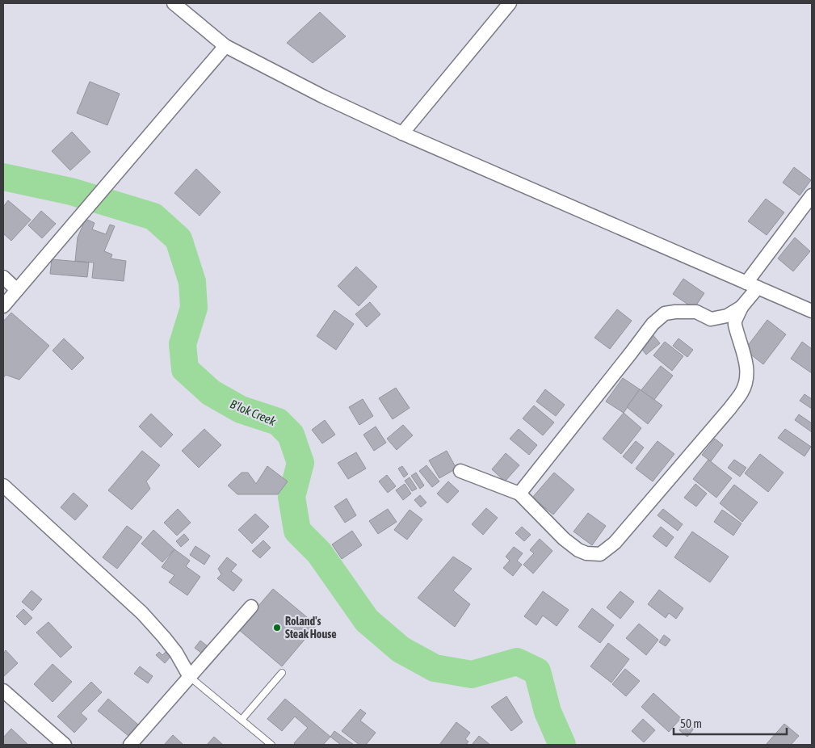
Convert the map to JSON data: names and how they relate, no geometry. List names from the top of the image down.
{
  "water": ["B'lok Creek"],
  "places": ["Roland's Steak House"],
  "scale_bar": "50 m"
}
